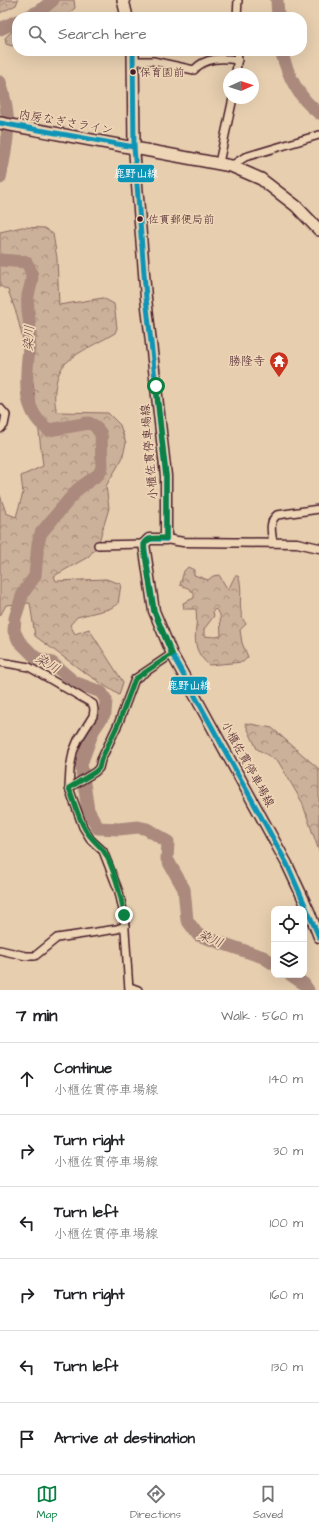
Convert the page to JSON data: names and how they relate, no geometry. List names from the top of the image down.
{
  "streets": {
    "highway": ["内房なぎさライン"],
    "main road": ["小櫃佐貫停車場線"]
  },
  "crossings": [
    ["内房なぎさライン", "小櫃佐貫停車場線"]
  ],
  "water": ["染川"],
  "places": {
    "other": ["保育園前", "佐貫郵便局前"],
    "temple": ["勝隆寺"]
  },
  "lines": ["transit line 鹿野山線"],
  "north": "right",
  "page": {
    "search": "Search here",
    "heading": ["7 min", "Walk · 560 m"],
    "list": [
      ["Continue", "小櫃佐貫停車場線", "140 m"],
      ["Turn right", "小櫃佐貫停車場線", "30 m"],
      ["Turn left", "小櫃佐貫停車場線", "100 m"],
      ["Turn right", "160 m"],
      ["Turn left", "130 m"],
      "Arrive at destination"
    ],
    "nav": ["Map", "Directions", "Saved"]
  }
}
